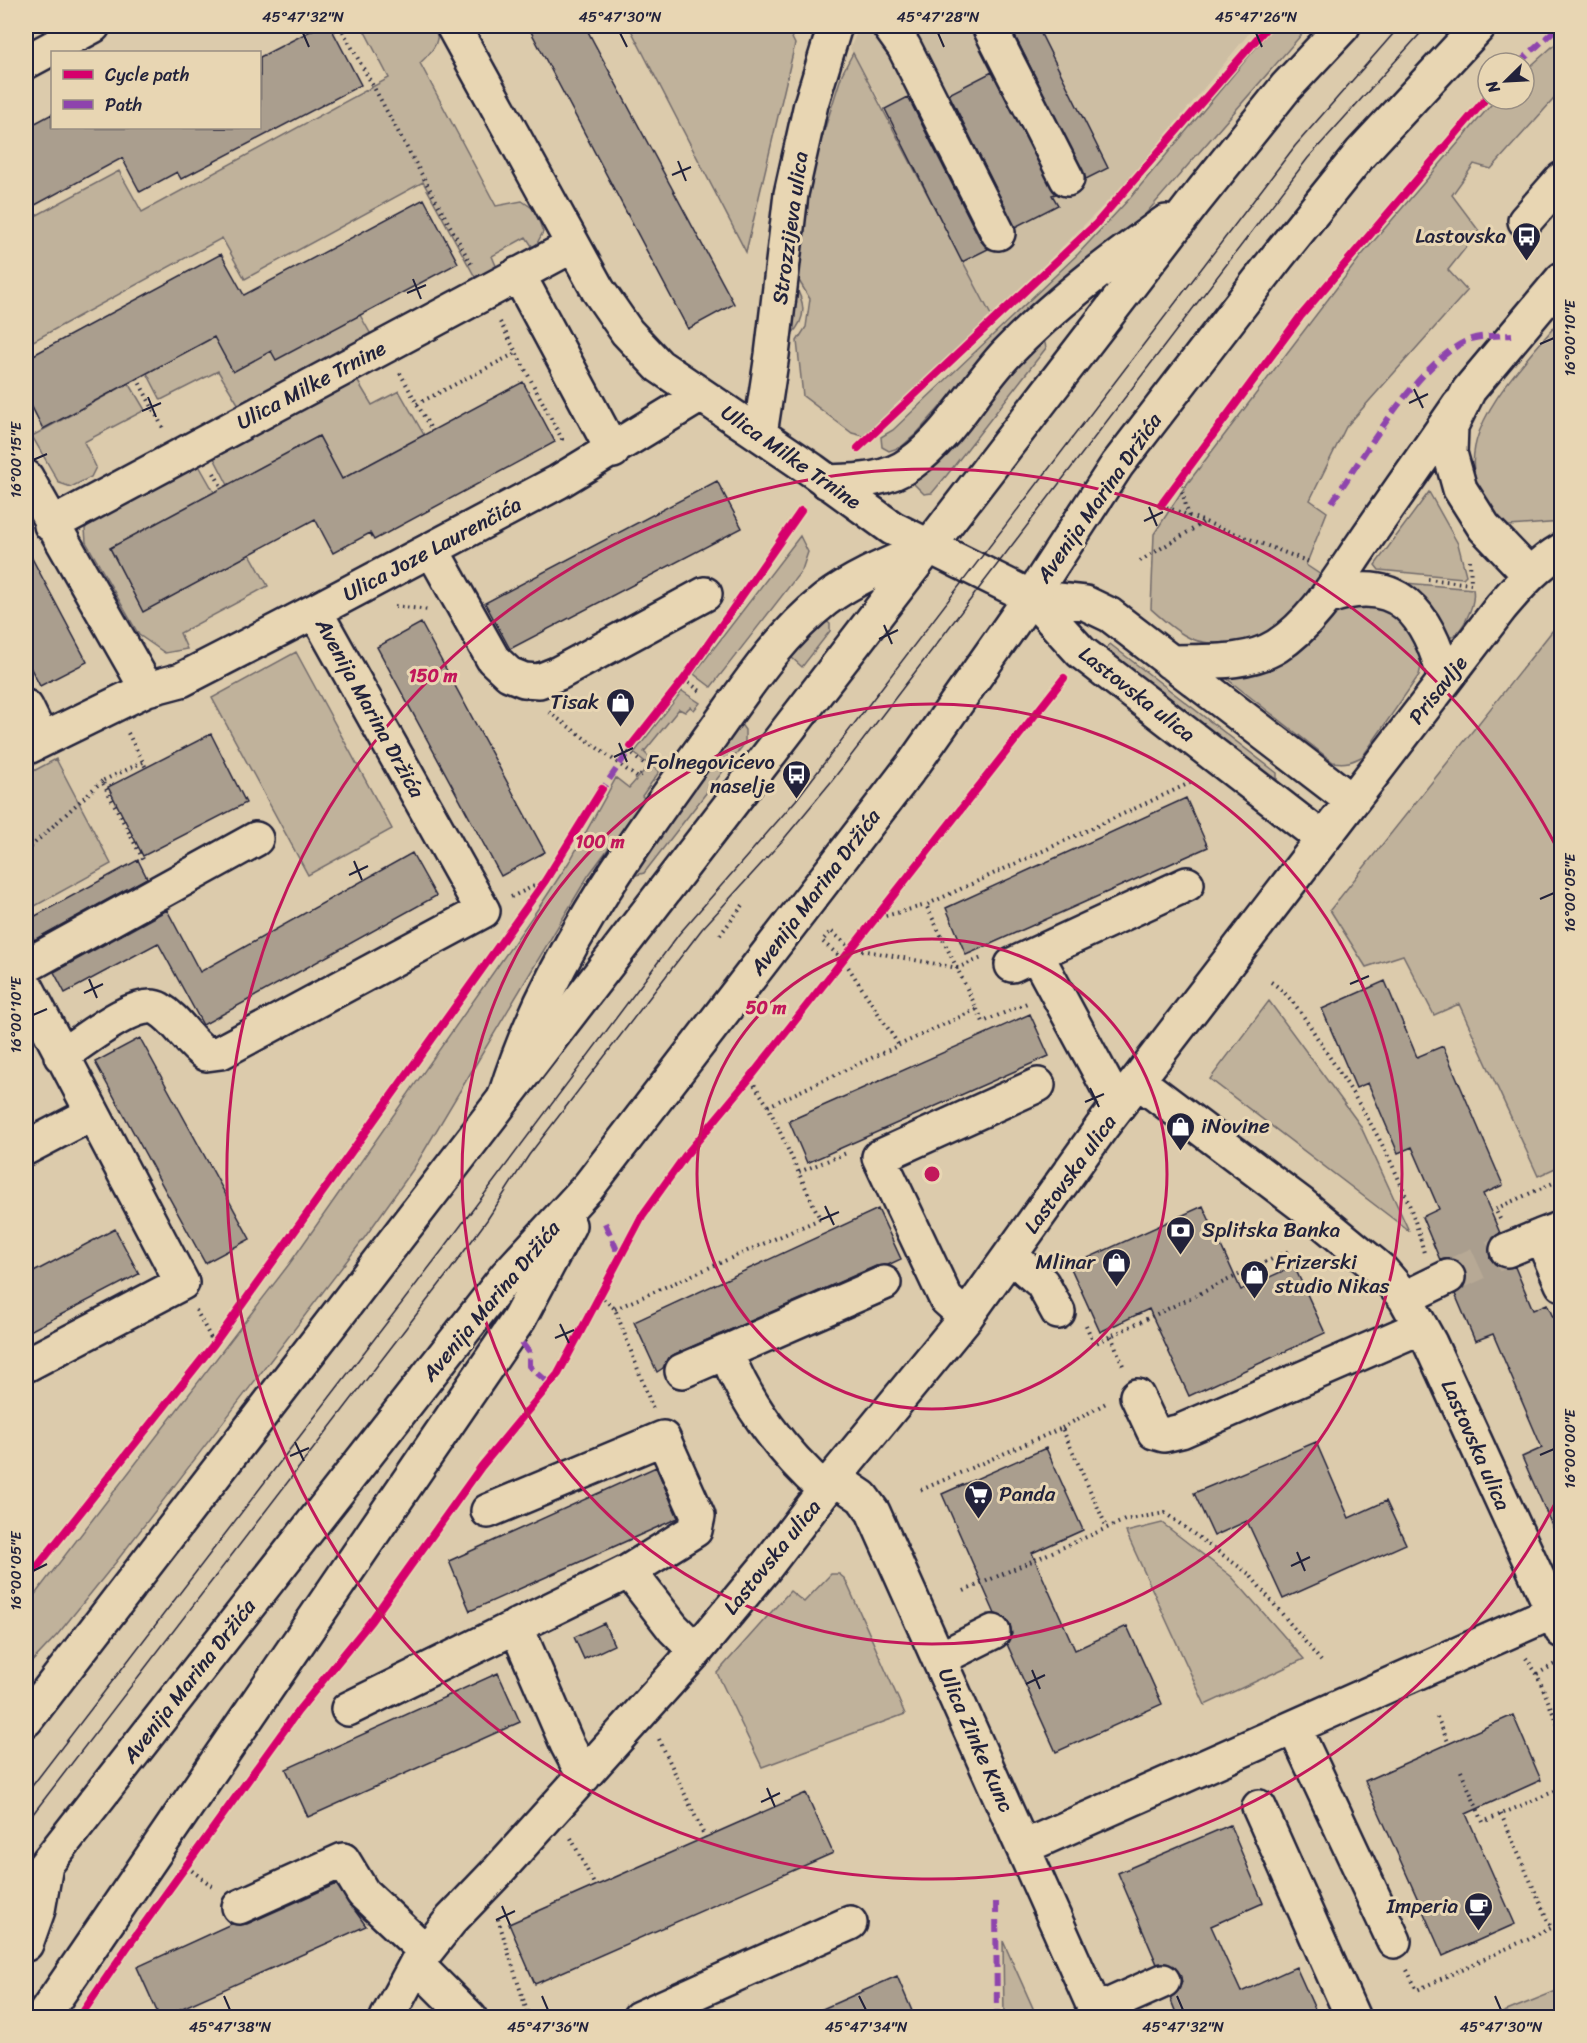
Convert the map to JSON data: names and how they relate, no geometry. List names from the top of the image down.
{
  "streets": {
    "street": [
      "Strozzijeva ulica",
      "Ulica Milke Trnine",
      "Avenija Marina Držića",
      "Ulica Joze Laurenčića",
      "Prisavlje",
      "Lastovska ulica",
      "Ulica Zinke Kunc"
    ]
  },
  "crossings": [
    ["Strozzijeva ulica", "Ulica Milke Trnine"],
    ["Ulica Milke Trnine", "Ulica Joze Laurenčića"],
    ["Ulica Milke Trnine", "Lastovska ulica"],
    ["Avenija Marina Držića", "Ulica Joze Laurenčića"],
    ["Avenija Marina Držića", "Lastovska ulica"],
    ["Prisavlje", "Lastovska ulica"],
    ["Lastovska ulica", "Ulica Zinke Kunc"]
  ],
  "places": {
    "bus stop": ["Lastovska", "Folnegovićevo naselje"],
    "shop": [
      "Tisak",
      "iNovine",
      "Mlinar",
      "Frizerski studio Nikas"
    ],
    "bank": ["Splitska Banka"],
    "supermarket": ["Panda"],
    "cafe": ["Imperia"]
  },
  "legend": ["Cycle path", "Path"],
  "north": "bottom left",
  "coordinates": [
    "45°47'32\"N",
    "45°47'30\"N",
    "45°47'28\"N",
    "45°47'26\"N",
    "16°00'10\"E",
    "16°00'15\"E",
    "16°00'05\"E",
    "16°00'00\"E",
    "45°47'38\"N",
    "45°47'36\"N",
    "45°47'34\"N"
  ],
  "rings": ["150 m", "100 m", "50 m"]
}
